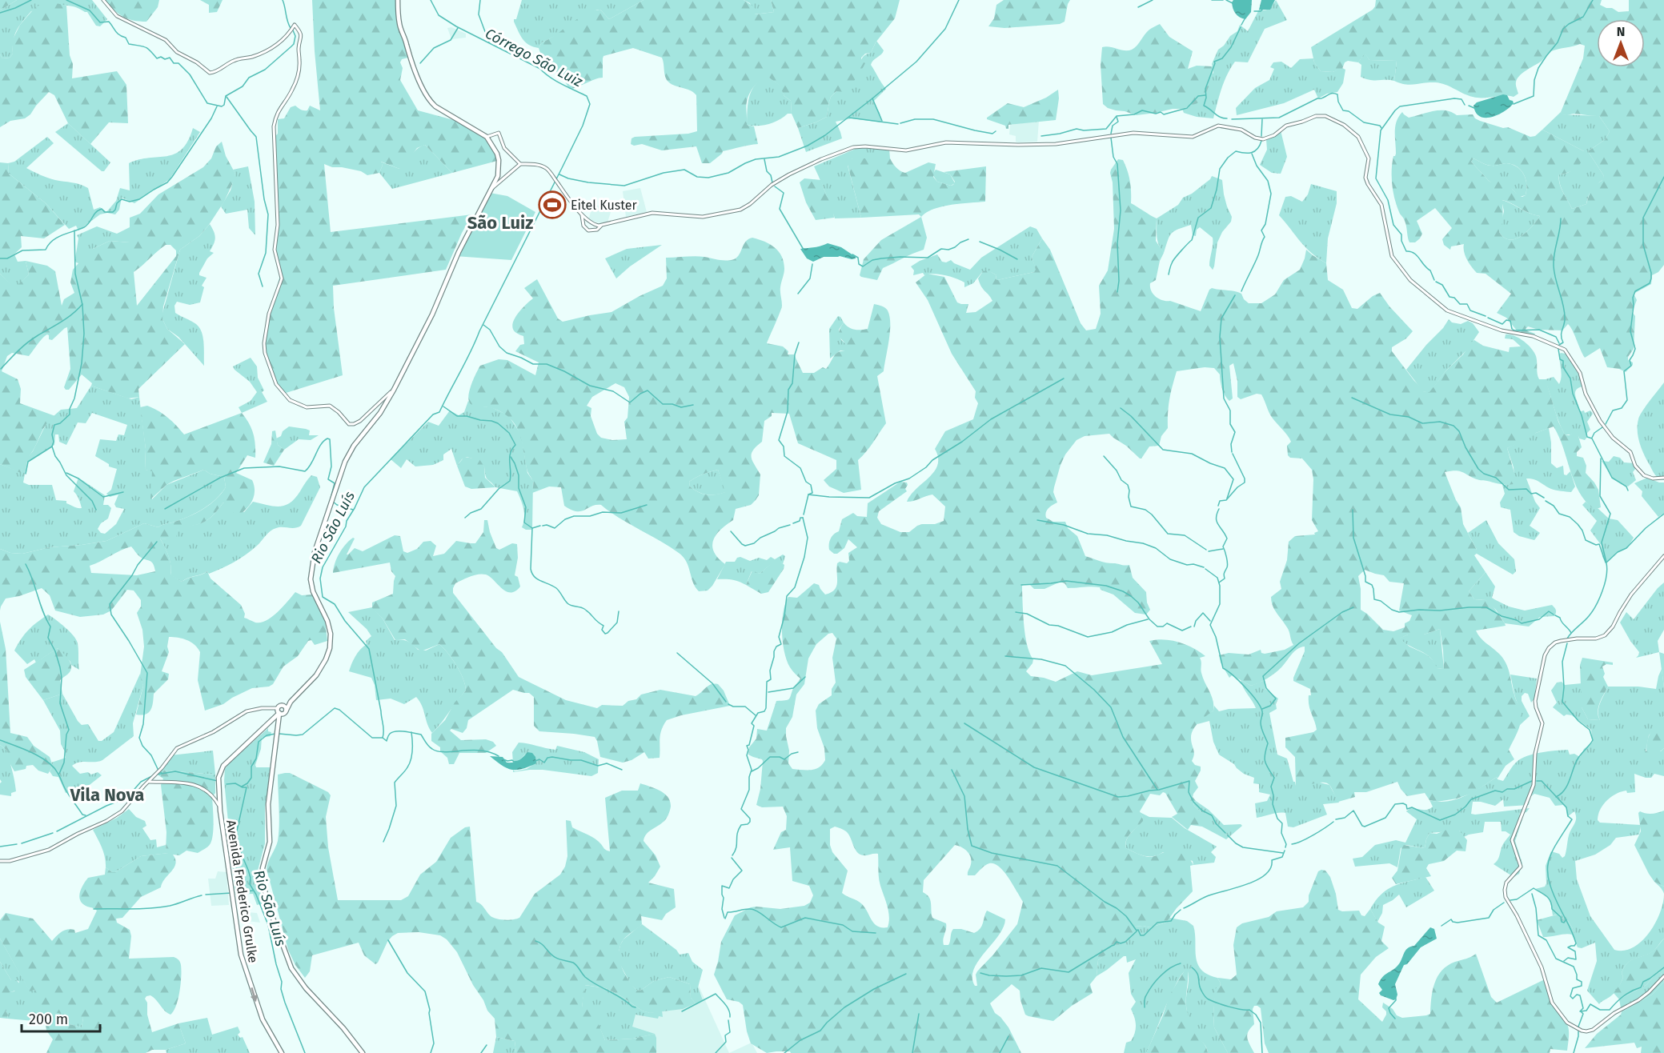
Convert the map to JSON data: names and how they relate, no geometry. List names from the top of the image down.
{
  "streets": {
    "main road": ["Avenida Frederico Grulke"]
  },
  "one_way": ["Avenida Frederico Grulke"],
  "districts": ["São Luiz", "Vila Nova"],
  "water": ["Córrego São Luiz", "Rio São Luís"],
  "places": {
    "sports": ["Eitel Kuster"]
  },
  "scale_bar": "200 m",
  "north": "top"
}
